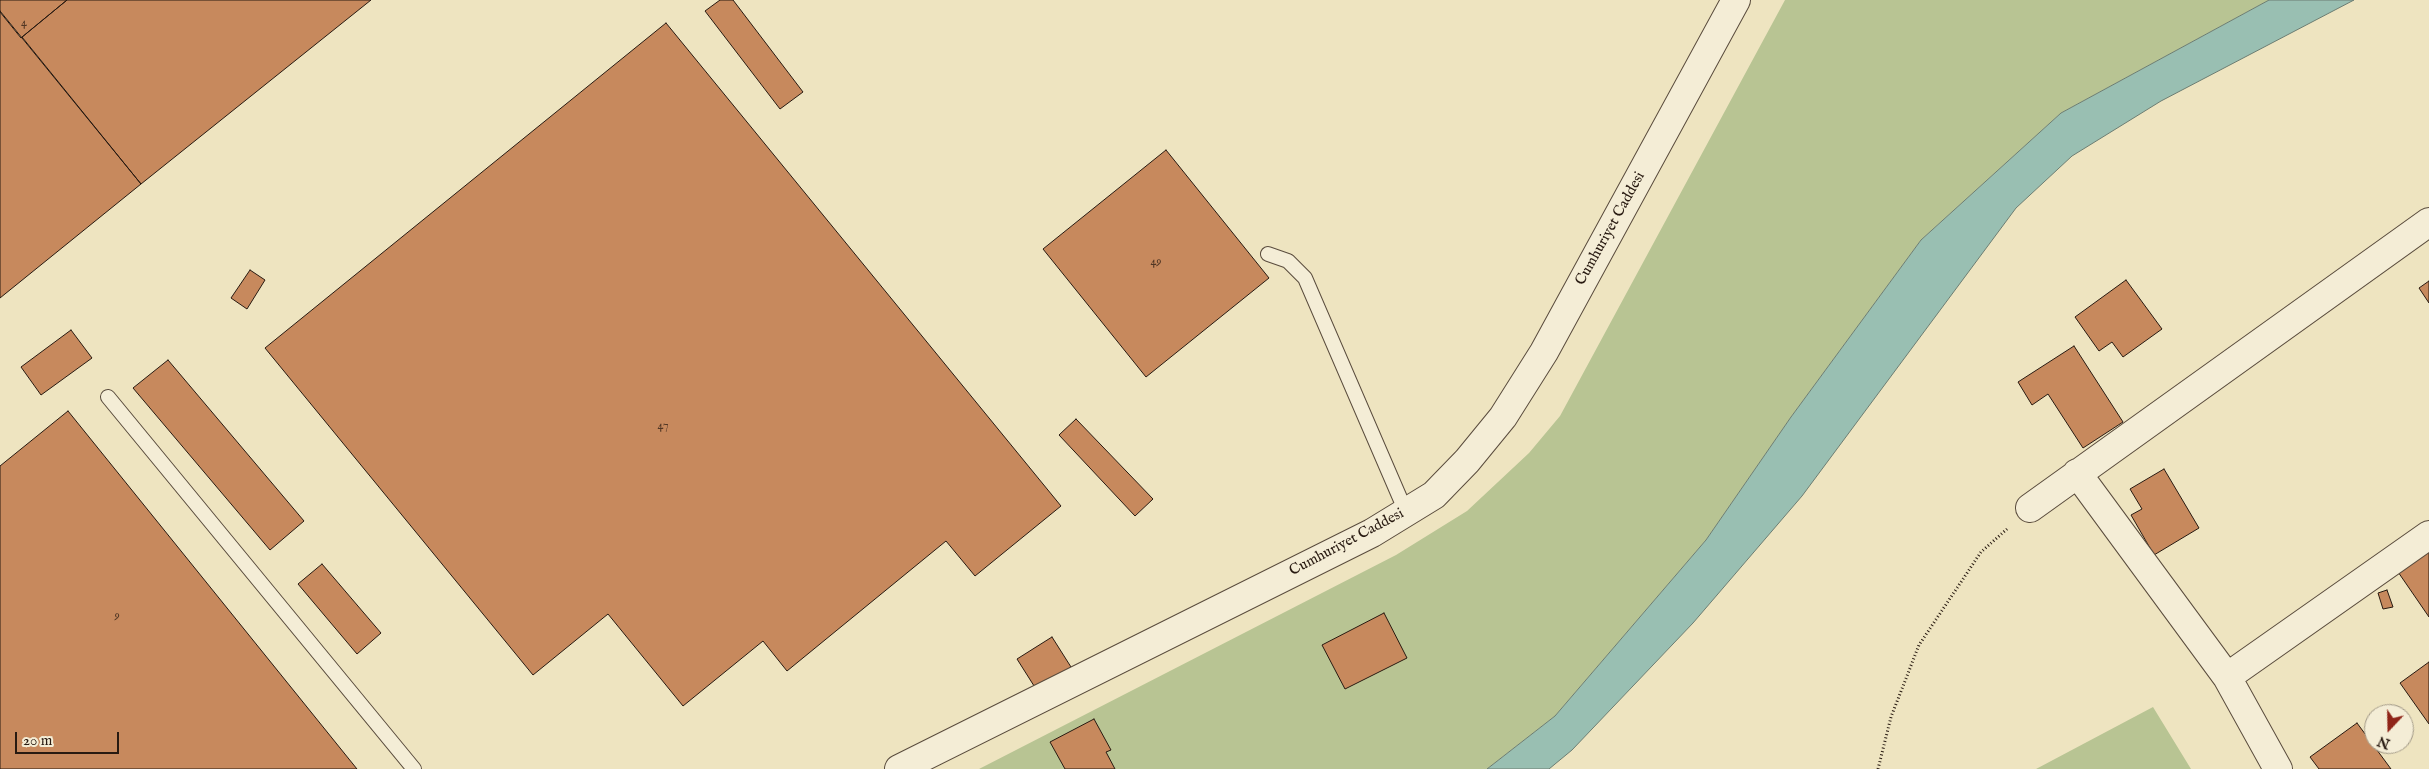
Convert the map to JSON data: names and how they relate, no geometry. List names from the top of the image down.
{
  "streets": {
    "street": ["Cumhuriyet Caddesi"]
  },
  "house_numbers": [
    "4",
    "49",
    "47",
    "9"
  ],
  "scale_bar": "20 m",
  "north": "bottom"
}
